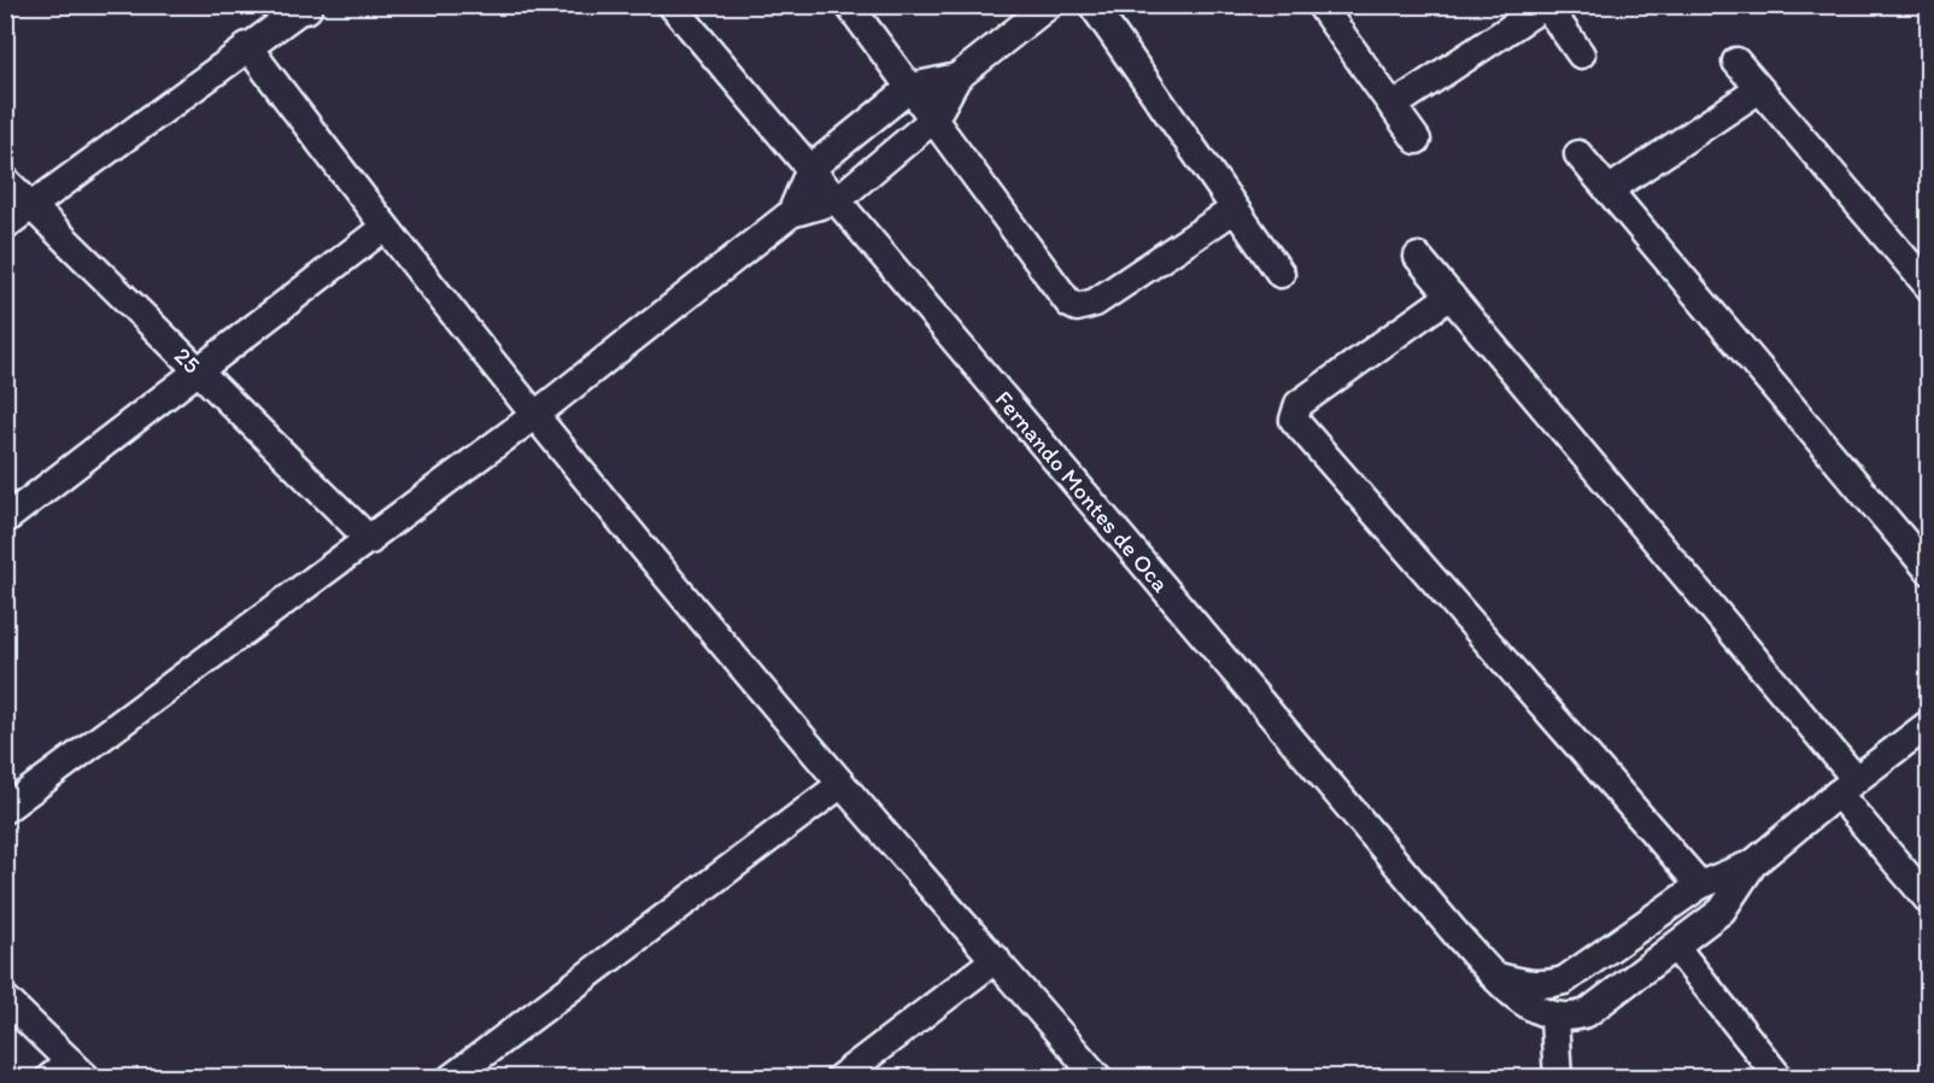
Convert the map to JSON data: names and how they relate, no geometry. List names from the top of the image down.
{
  "streets": {
    "street": ["25", "Fernando Montes de Oca"]
  }
}
